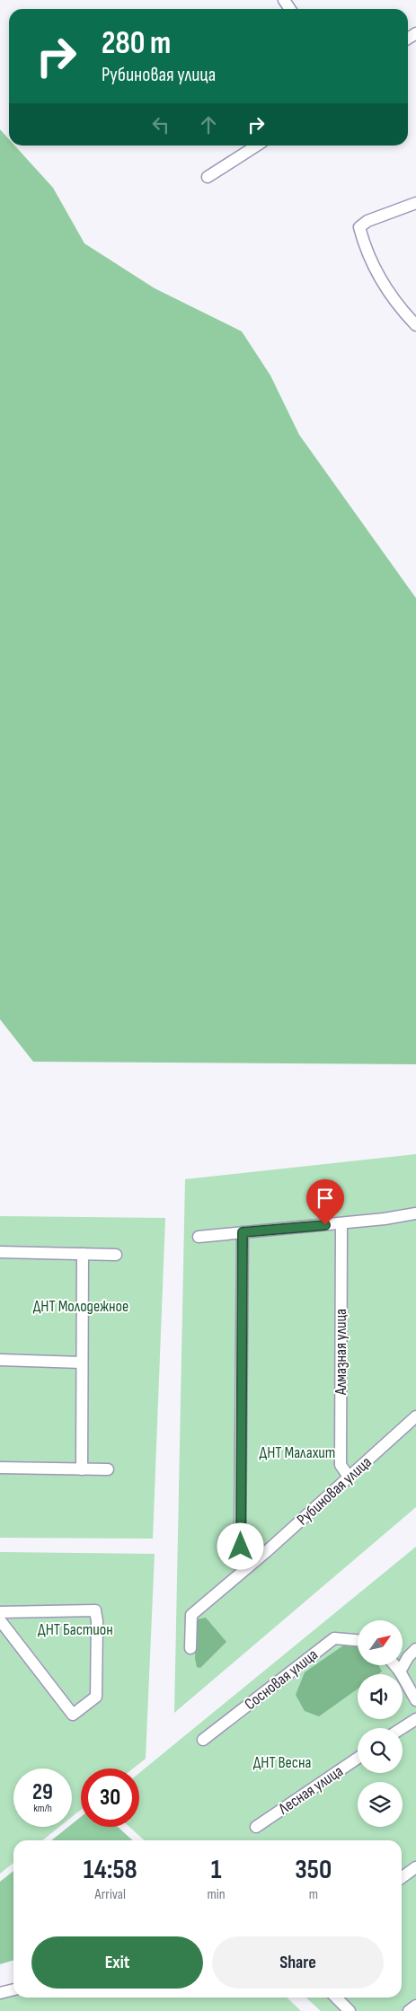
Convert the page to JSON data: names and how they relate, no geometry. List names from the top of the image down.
{
  "streets": {
    "street": [
      "Алмазная улица",
      "Рубиновая улица",
      "Сосновая улица",
      "Лесная улица"
    ]
  },
  "crossings": [
    ["Алмазная улица", "Рубиновая улица"]
  ],
  "parks": [
    "ДНТ Молодежное",
    "ДНТ Малахит",
    "ДНТ Бастион",
    "ДНТ Весна"
  ],
  "north": "top right",
  "page": {
    "turn": ["280 m", "Рубиновая улица"],
    "speed": "29 km/h",
    "limit": "30",
    "eta": [
      "14:58",
      "Arrival",
      "1",
      "min",
      "350",
      "m"
    ],
    "buttons": ["Exit", "Share"]
  }
}
